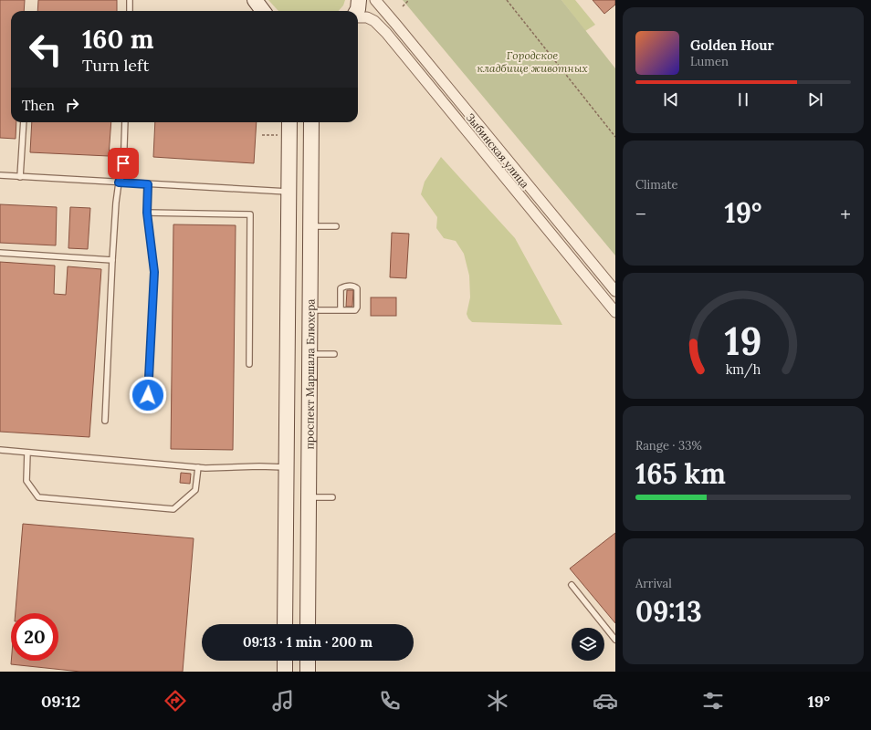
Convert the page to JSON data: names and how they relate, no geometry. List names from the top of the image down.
{
  "streets": {
    "street": ["Зыбинская улица", "проспект Маршала Блюхера"]
  },
  "parks": ["Городское кладбище животных"],
  "page": {
    "turn": ["160 m", "Turn left"],
    "song": ["Golden Hour", "Lumen"],
    "then": "Then",
    "tile": [
      "Climate",
      ["Range · 33%", "165 km"],
      ["Arrival", "09:13"]
    ],
    "heat": ["−", "19°", "+"],
    "limit": "20",
    "trip": "09:13 · 1 min · 200 m",
    "tabs": ["09:12", "19°"],
    "gauge": ["19", "km/h"]
  }
}
